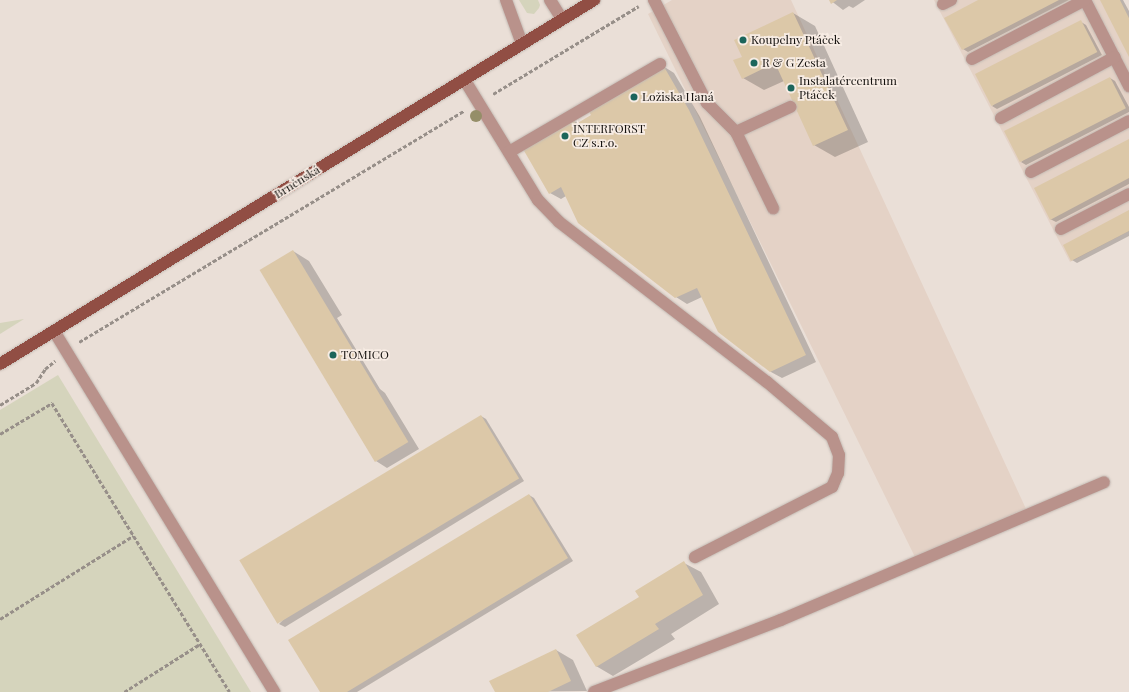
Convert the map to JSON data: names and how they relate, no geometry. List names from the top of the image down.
{
  "streets": {
    "main road": ["Brněnská"]
  },
  "places": [
    "Koupelny Ptáček",
    "R & G Zesta",
    "Instalatércentrum Ptáček",
    "Ložiska Haná",
    "INTERFORST CZ s.r.o.",
    "TOMICO"
  ]
}
